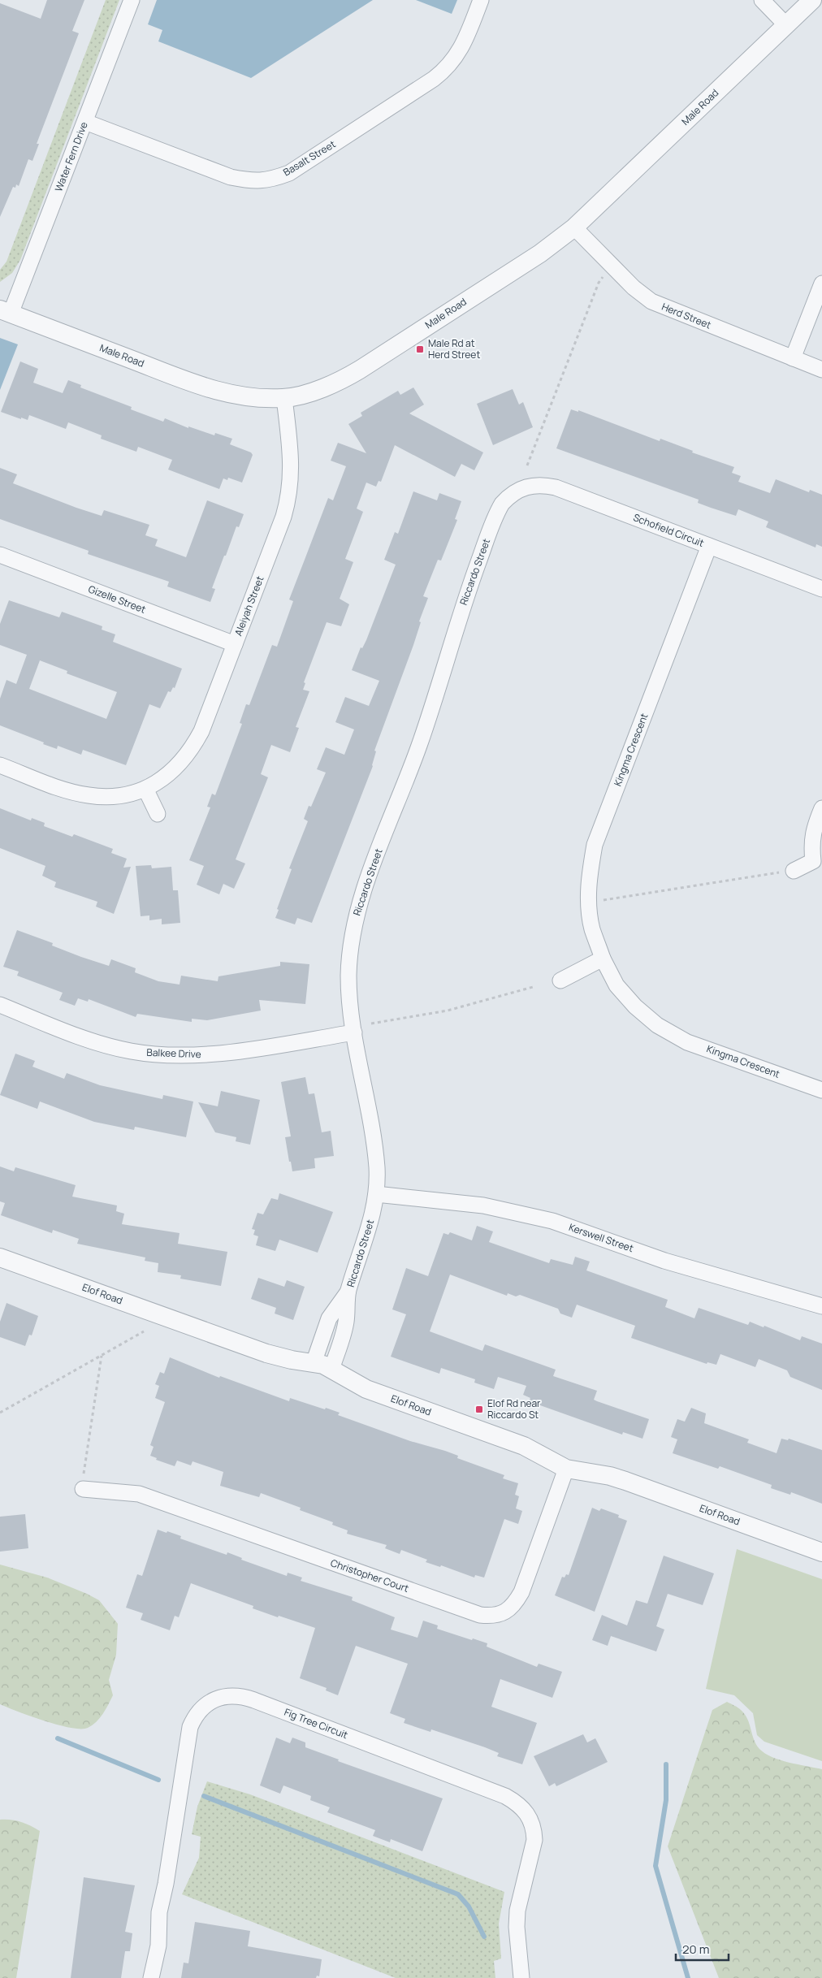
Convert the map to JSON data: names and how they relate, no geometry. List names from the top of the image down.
{
  "streets": {
    "street": [
      "Male Road",
      "Water Fern Drive",
      "Basalt Street",
      "Herd Street",
      "Schofield Circuit",
      "Riccardo Street",
      "Gizelle Street",
      "Aleiyah Street",
      "Kingma Crescent",
      "Balkee Drive",
      "Kerswell Street",
      "Elof Road",
      "Christopher Court",
      "Fig Tree Circuit"
    ]
  },
  "crossings": [
    ["Male Road", "Water Fern Drive"],
    ["Male Road", "Herd Street"],
    ["Male Road", "Aleiyah Street"],
    ["Water Fern Drive", "Basalt Street"],
    ["Schofield Circuit", "Riccardo Street"],
    ["Schofield Circuit", "Kingma Crescent"],
    ["Riccardo Street", "Balkee Drive"],
    ["Riccardo Street", "Kerswell Street"],
    ["Riccardo Street", "Elof Road"],
    ["Gizelle Street", "Aleiyah Street"],
    ["Elof Road", "Christopher Court"]
  ],
  "places": {
    "transit": ["Male Rd at Herd Street", "Elof Rd near Riccardo St"]
  },
  "scale_bar": "20 m"
}
